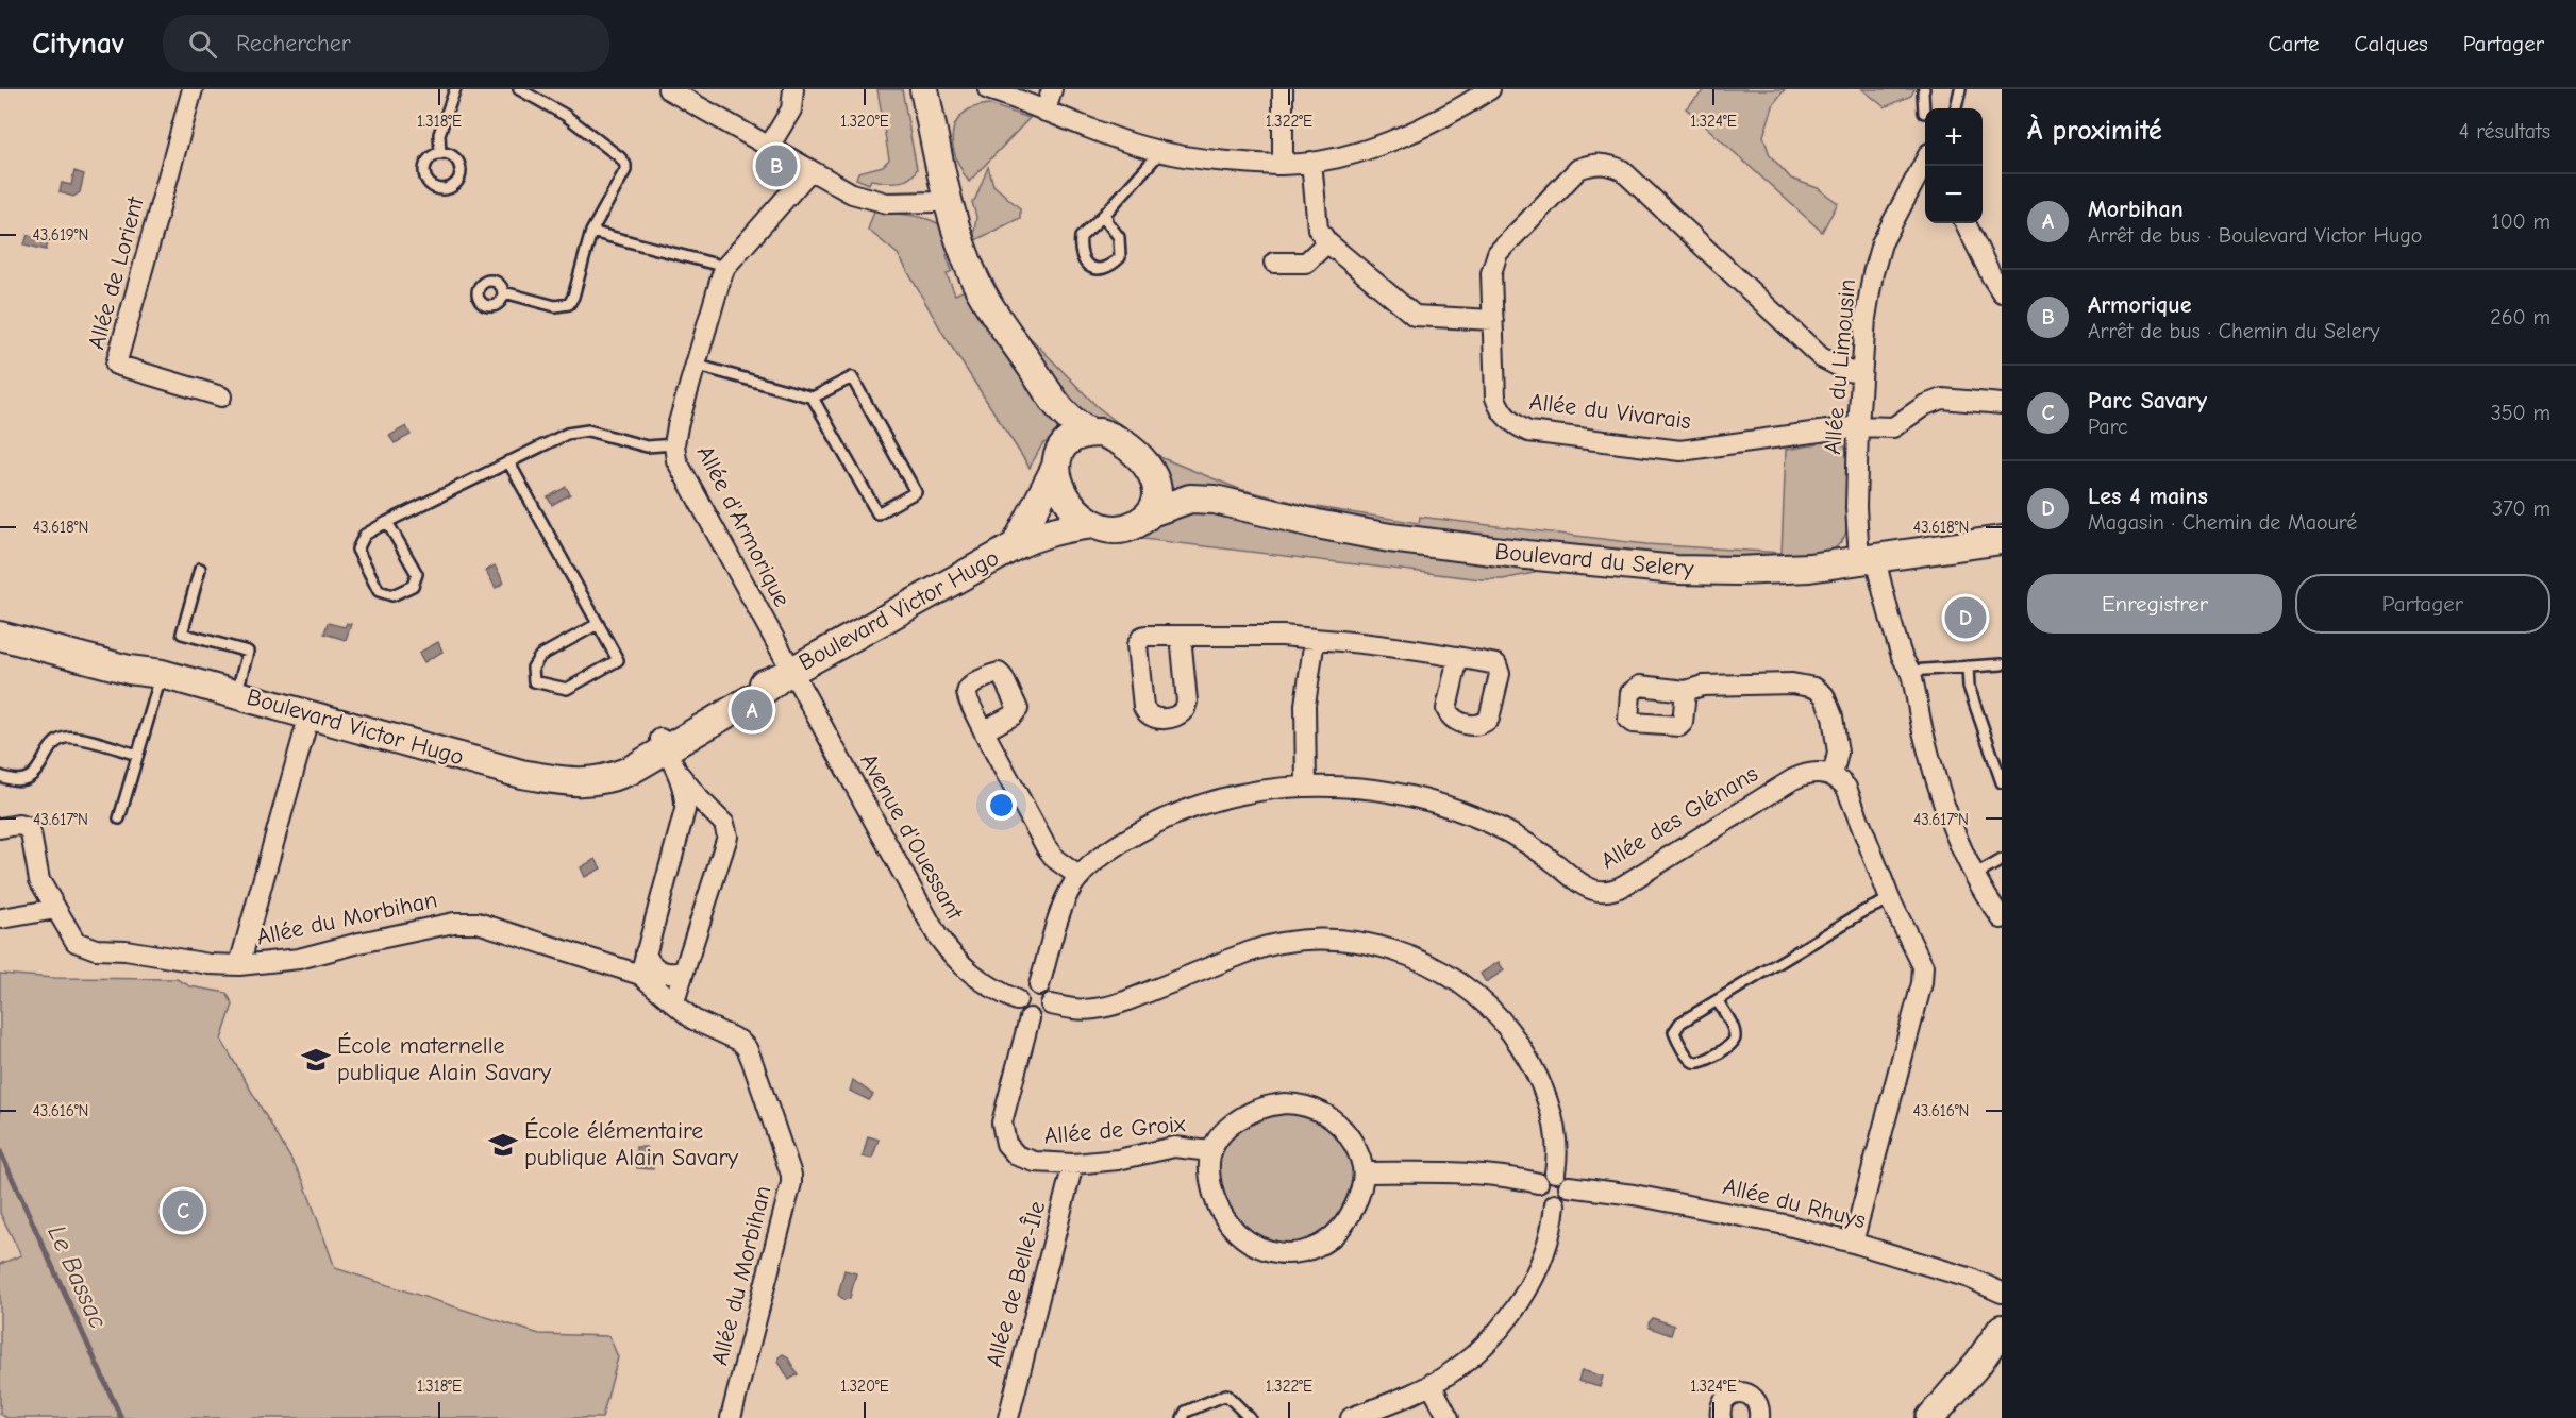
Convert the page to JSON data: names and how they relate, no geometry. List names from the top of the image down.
{
  "streets": {
    "street": [
      "Allée de Lorient",
      "Allée du Limousin",
      "Allée du Vivarais",
      "Allée d'Armorique",
      "Boulevard du Selery",
      "Boulevard Victor Hugo",
      "Allée des Glénans",
      "Avenue d'Ouessant",
      "Allée du Morbihan",
      "Allée de Groix",
      "Allée du Rhuys",
      "Allée de Belle-Île"
    ]
  },
  "crossings": [
    ["Allée du Limousin", "Allée du Vivarais"],
    ["Allée du Limousin", "Boulevard du Selery"],
    ["Allée d'Armorique", "Boulevard Victor Hugo"],
    ["Allée d'Armorique", "Avenue d'Ouessant"],
    ["Boulevard du Selery", "Boulevard Victor Hugo"],
    ["Boulevard Victor Hugo", "Avenue d'Ouessant"],
    ["Boulevard Victor Hugo", "Allée du Morbihan"],
    ["Allée des Glénans", "Avenue d'Ouessant"],
    ["Allée des Glénans", "Allée de Groix"],
    ["Avenue d'Ouessant", "Allée de Groix"],
    ["Allée de Groix", "Allée de Belle-Île"]
  ],
  "water": ["Le Bassac"],
  "places": {
    "school or university": ["École maternelle publique Alain Savary", "École élémentaire publique Alain Savary"]
  },
  "page": {
    "header": "Citynav",
    "search": "Rechercher",
    "nav": ["Carte", "Calques", "Partager"],
    "heading": ["À proximité", "4 résultats"],
    "map_buttons": ["+", "−"],
    "pins": [
      "B",
      "D",
      "A",
      "C"
    ],
    "list": [
      {
        "mark": "A",
        "name": "Morbihan",
        "note": "Arrêt de bus · Boulevard Victor Hugo",
        "value": "100 m"
      },
      {
        "mark": "B",
        "name": "Armorique",
        "note": "Arrêt de bus · Chemin du Selery",
        "value": "260 m"
      },
      {
        "mark": "C",
        "name": "Parc Savary",
        "note": "Parc",
        "value": "350 m"
      },
      {
        "mark": "D",
        "name": "Les 4 mains",
        "note": "Magasin · Chemin de Maouré",
        "value": "370 m"
      }
    ],
    "buttons": ["Enregistrer", "Partager"]
  },
  "coordinates": [
    "1.318°E",
    "1.320°E",
    "1.322°E",
    "1.324°E",
    "43.619°N",
    "43.618°N",
    "43.617°N",
    "43.616°N"
  ]
}
